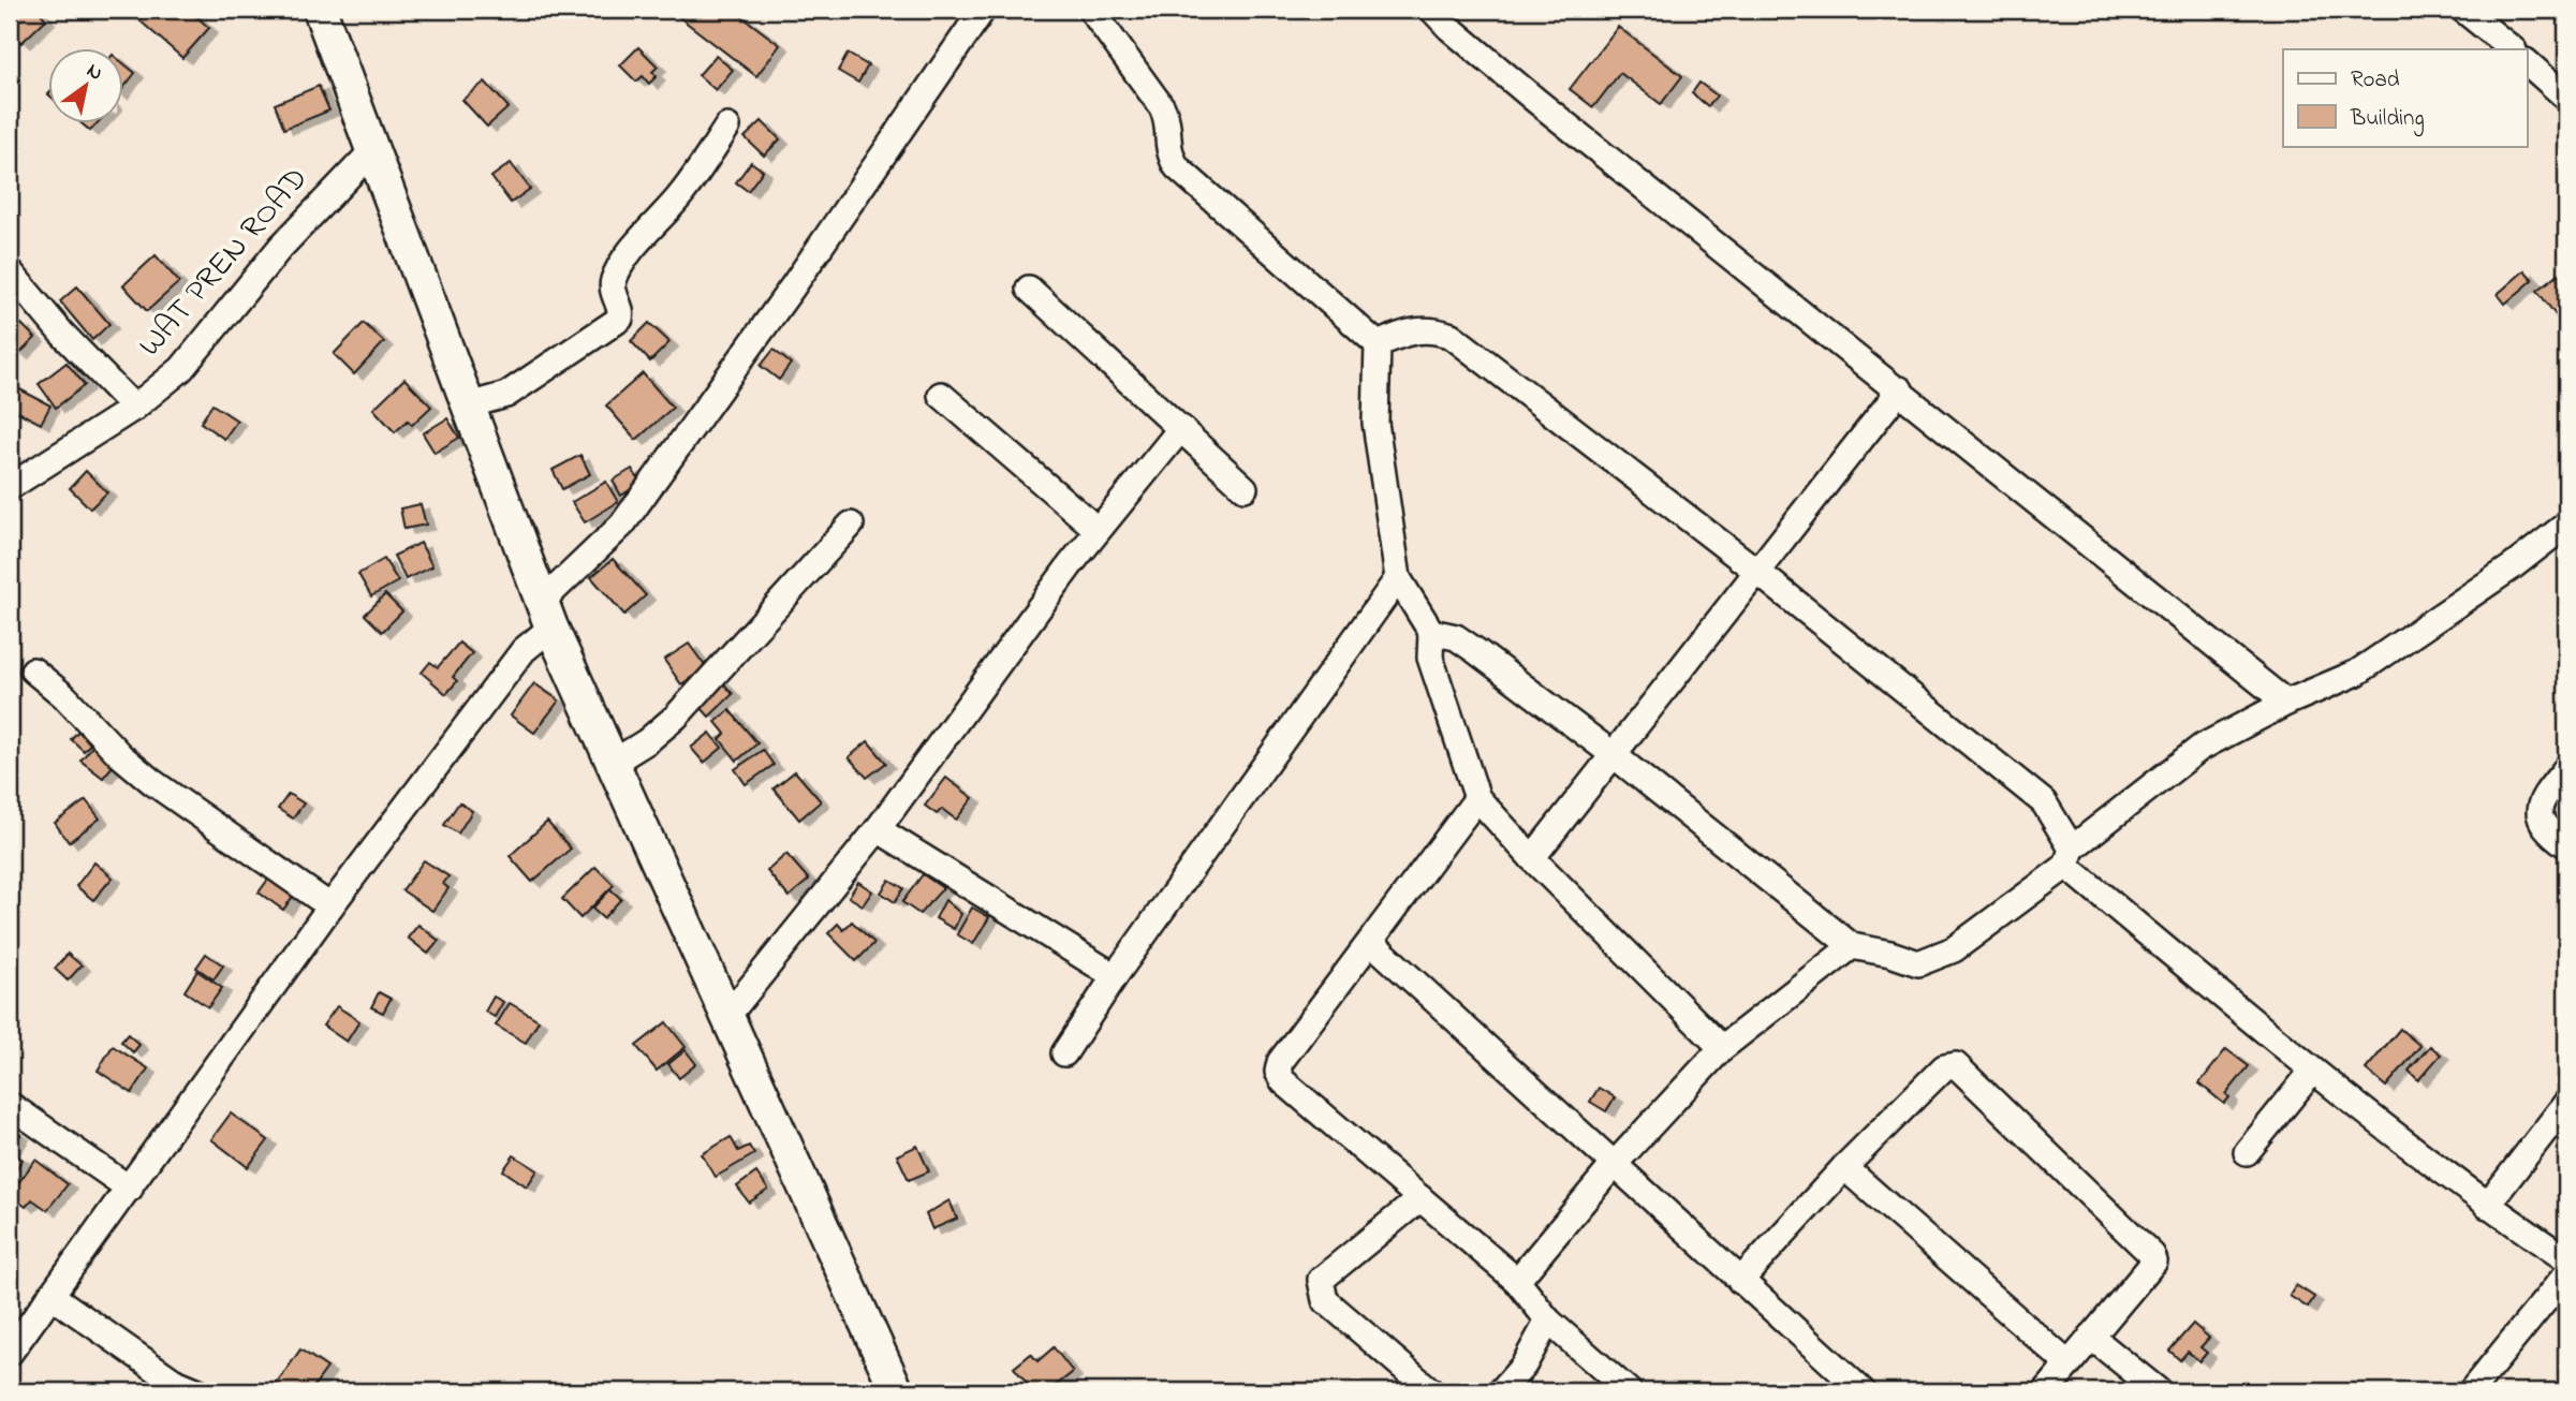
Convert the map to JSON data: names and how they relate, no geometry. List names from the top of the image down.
{
  "streets": {
    "street": ["WAT PREN ROAD"]
  },
  "legend": ["Road", "Building"],
  "north": "top right"
}
